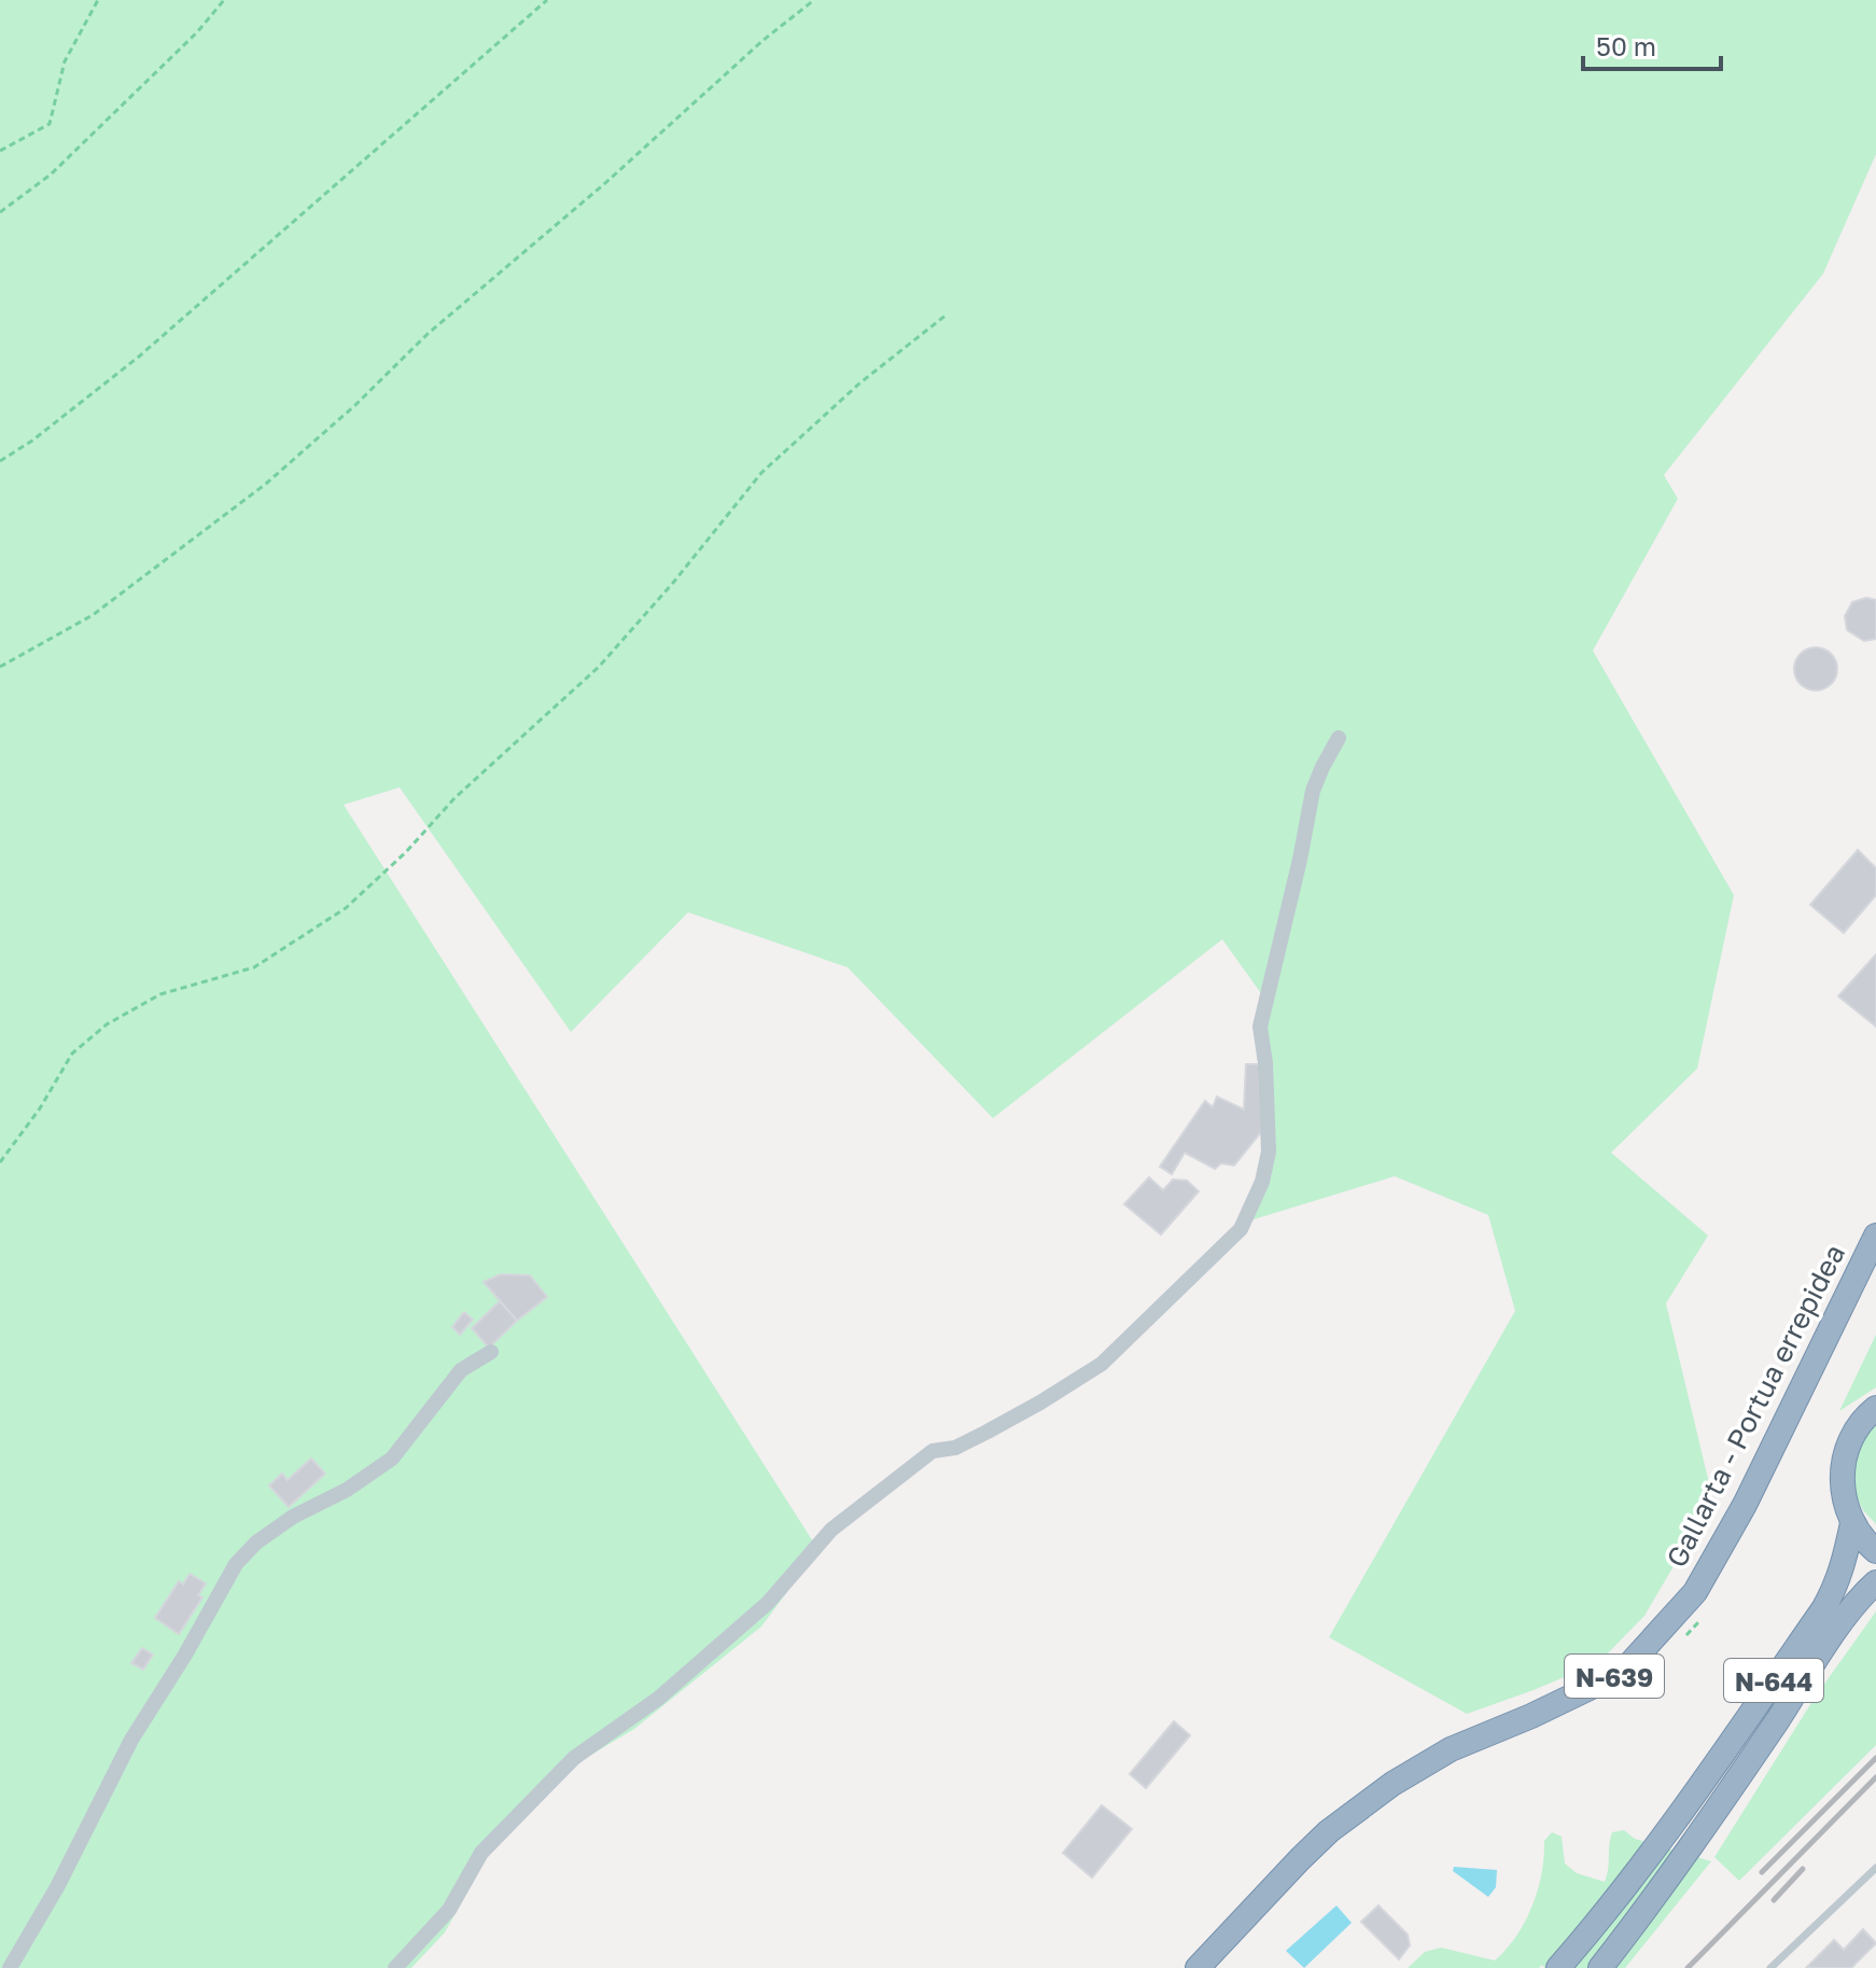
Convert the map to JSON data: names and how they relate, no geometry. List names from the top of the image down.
{
  "streets": {
    "highway": ["Gallarta - Portua errepidea", "N-639", "N-644"]
  },
  "scale_bar": "50 m"
}
